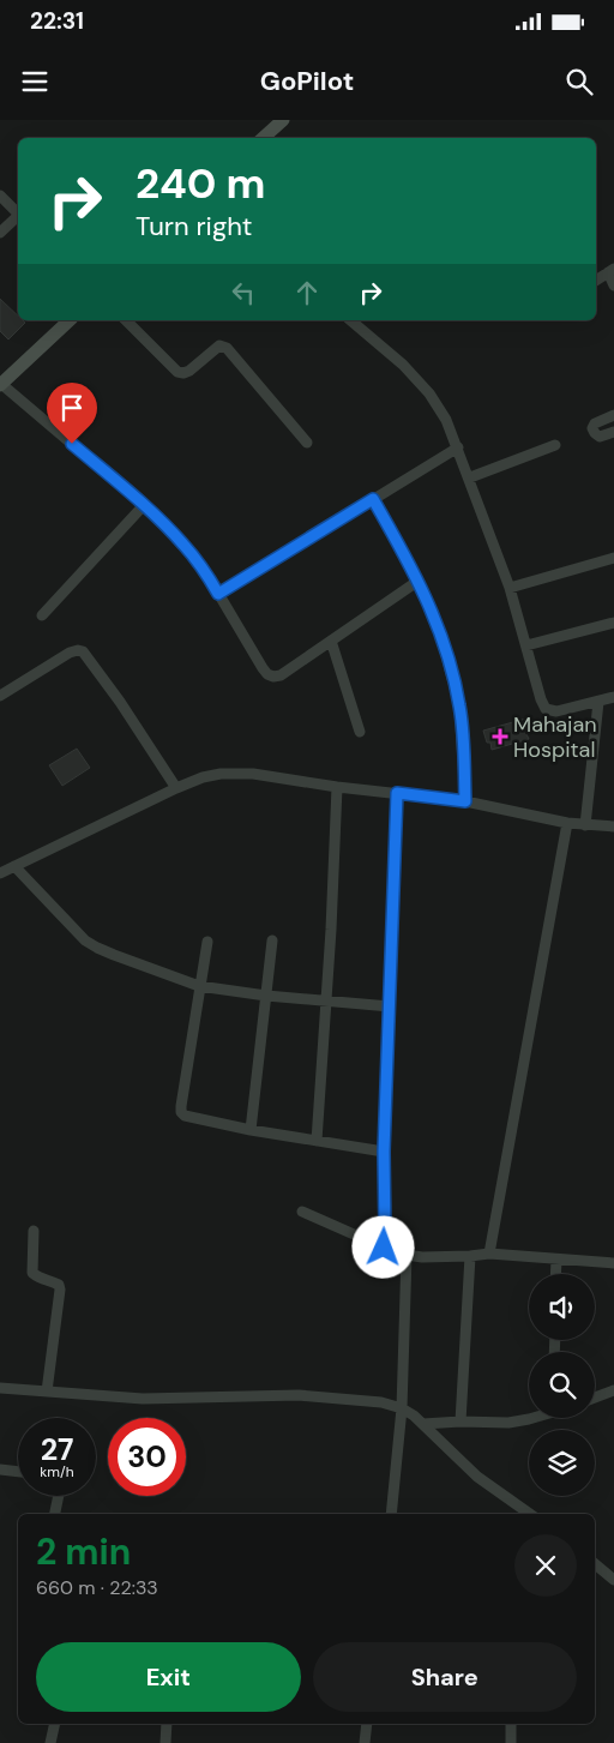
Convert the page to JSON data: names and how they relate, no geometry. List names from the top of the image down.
{
  "places": {
    "health": ["Mahajan Hospital"]
  },
  "page": {
    "status": "22:31",
    "header": "GoPilot",
    "turn": ["240 m", "Turn right"],
    "speed": "27 km/h",
    "limit": "30",
    "heading": ["2 min", "660 m · 22:33"],
    "buttons": ["Exit", "Share"]
  }
}
